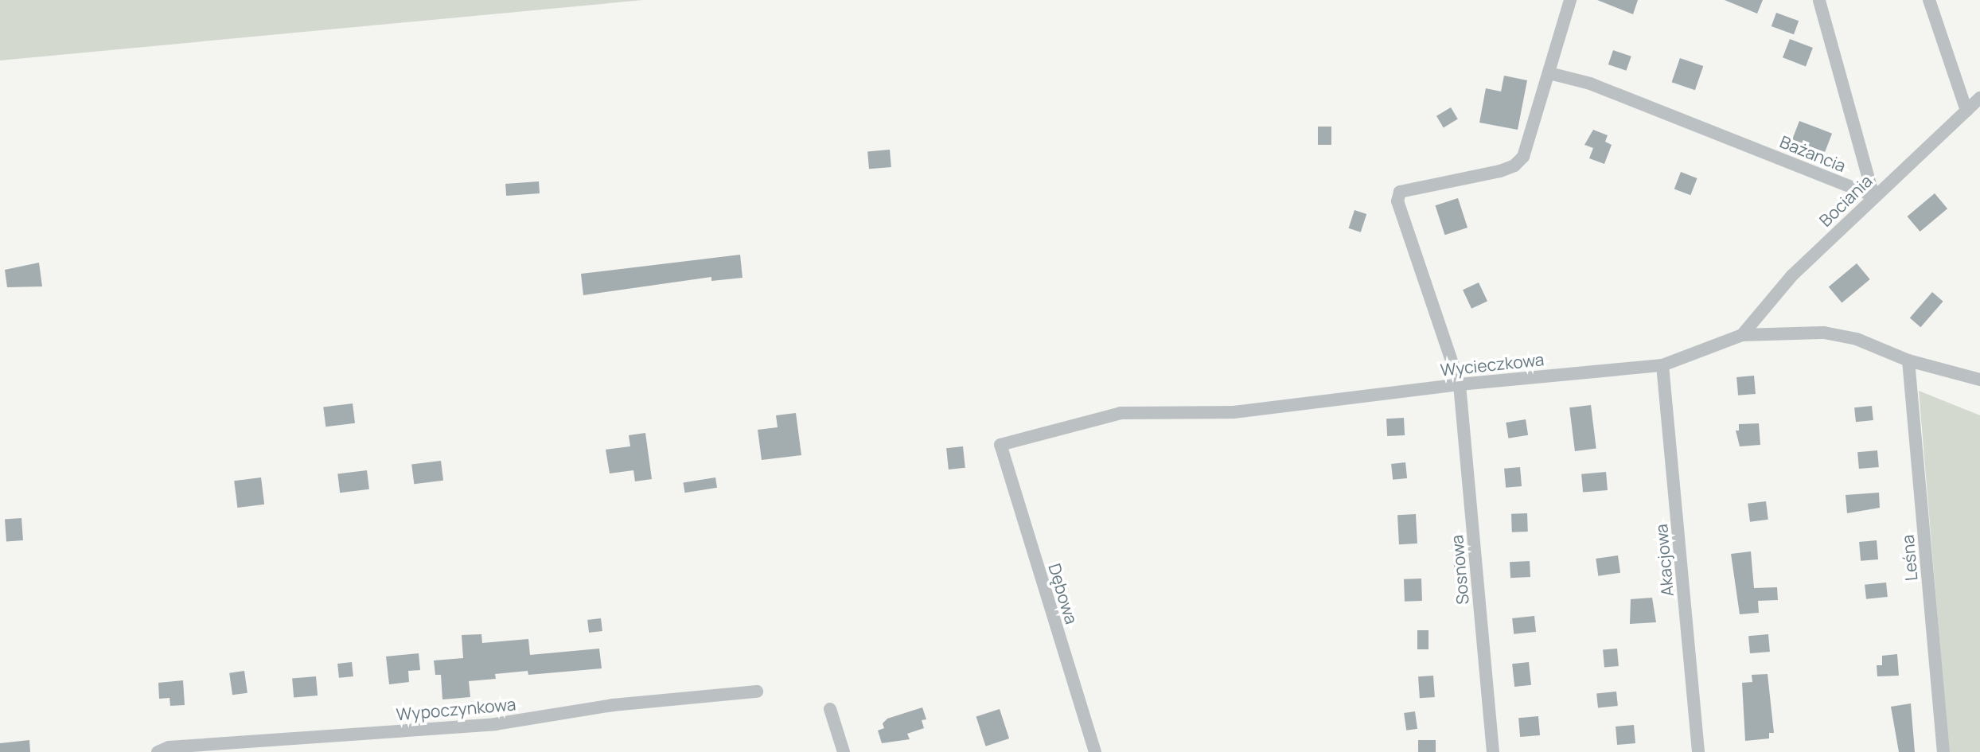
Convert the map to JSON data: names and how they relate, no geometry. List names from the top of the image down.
{
  "streets": {
    "street": [
      "Bażancia",
      "Bociania",
      "Wycieczkowa",
      "Leśna",
      "Akacjowa",
      "Sosnowa",
      "Dębowa",
      "Wypoczynkowa"
    ]
  },
  "crossings": [
    ["Bażancia", "Bociania"],
    ["Bociania", "Wycieczkowa"],
    ["Wycieczkowa", "Leśna"],
    ["Wycieczkowa", "Akacjowa"],
    ["Wycieczkowa", "Sosnowa"],
    ["Wycieczkowa", "Dębowa"]
  ]
}
